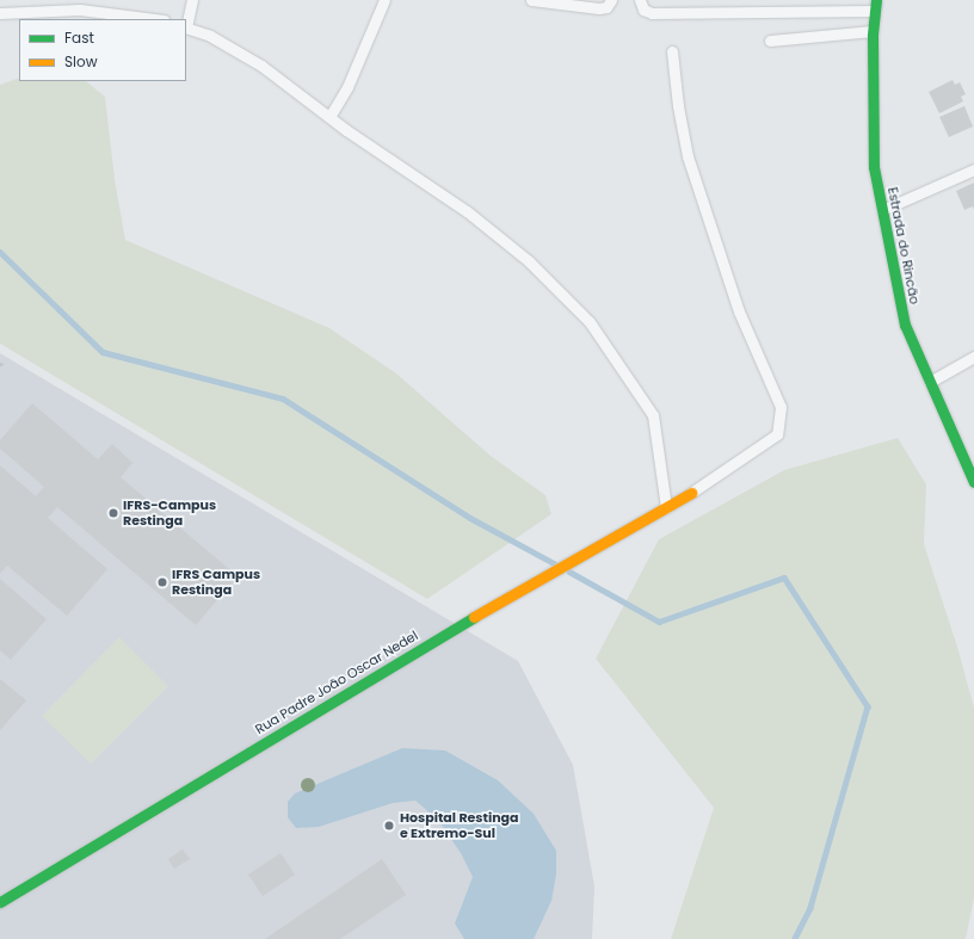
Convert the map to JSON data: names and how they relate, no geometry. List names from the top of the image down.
{
  "streets": {
    "street": ["Estrada do Rincão", "Rua Padre João Oscar Nedel"]
  },
  "places": ["IFRS-Campus Restinga", "IFRS Campus Restinga", "Hospital Restinga e Extremo-Sul"],
  "legend": ["Fast", "Slow"]
}
